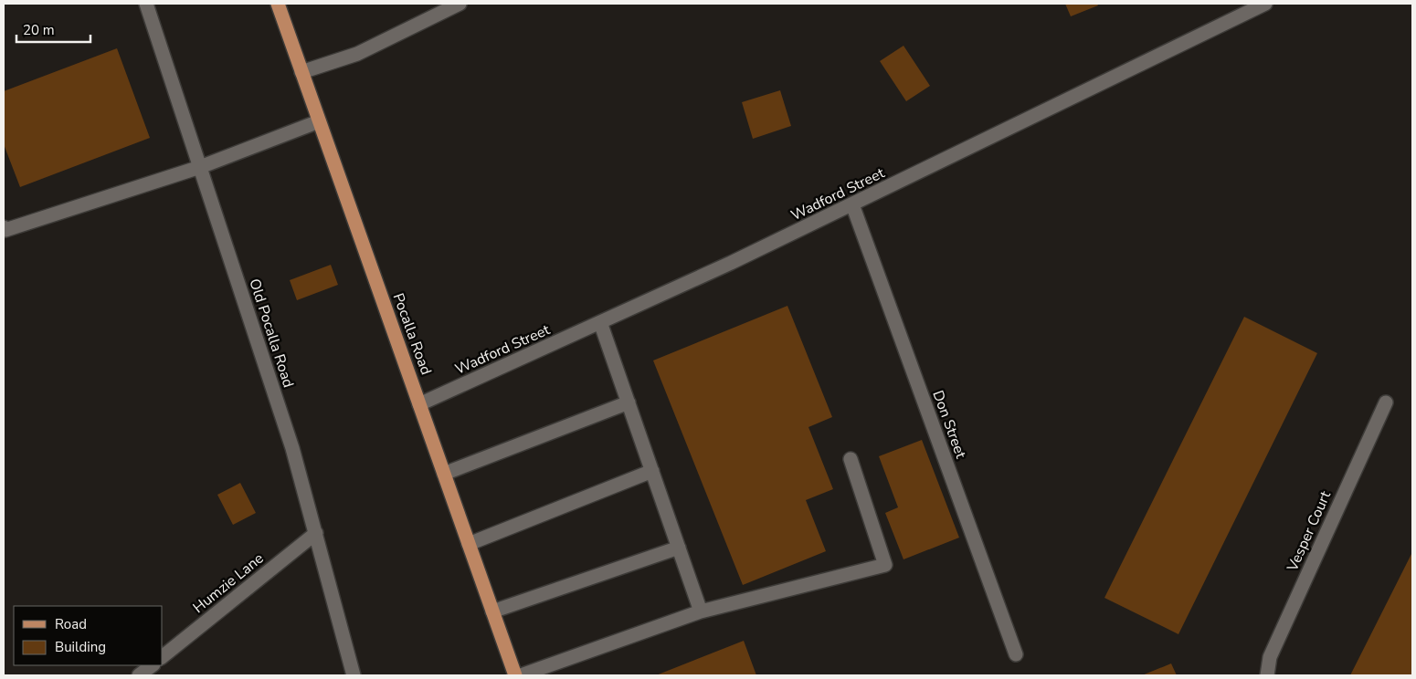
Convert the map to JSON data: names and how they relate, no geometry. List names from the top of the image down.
{
  "streets": {
    "main road": ["Pocalla Road"],
    "street": [
      "Wadford Street",
      "Old Pocalla Road",
      "Don Street",
      "Vesper Court",
      "Humzie Lane"
    ]
  },
  "crossings": [
    ["Wadford Street", "Pocalla Road"],
    ["Wadford Street", "Don Street"],
    ["Old Pocalla Road", "Humzie Lane"]
  ],
  "legend": ["Road", "Building"],
  "scale_bar": "20 m"
}
